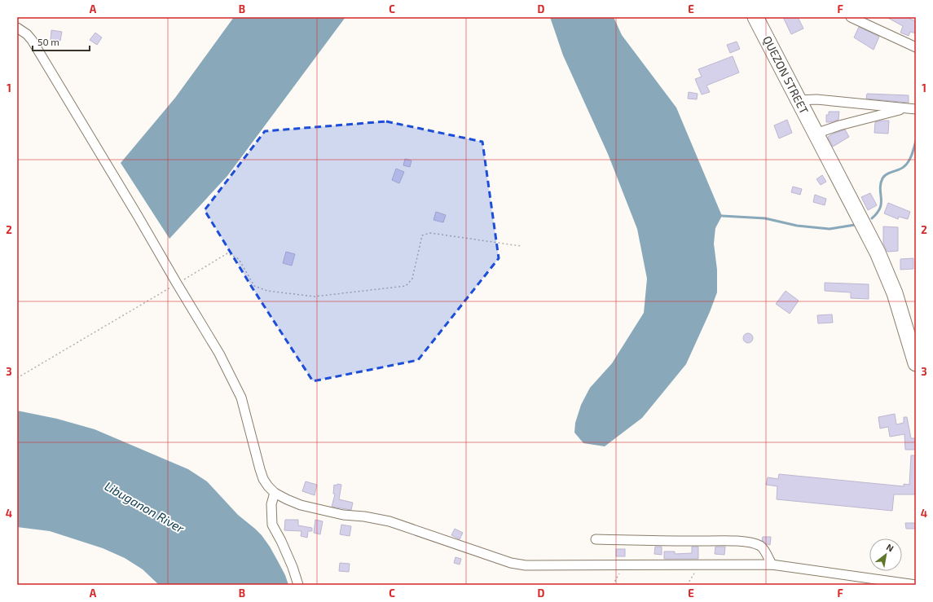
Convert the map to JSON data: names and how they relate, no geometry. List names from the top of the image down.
{
  "streets": {
    "highway": ["QUEZON STREET"]
  },
  "water": ["Libuganon River"],
  "scale_bar": "50 m",
  "north": "top right",
  "grid": {
    "columns": [
      "A",
      "B",
      "C",
      "D",
      "E",
      "F"
    ],
    "rows": [
      "1",
      "2",
      "3",
      "4"
    ]
  }
}
